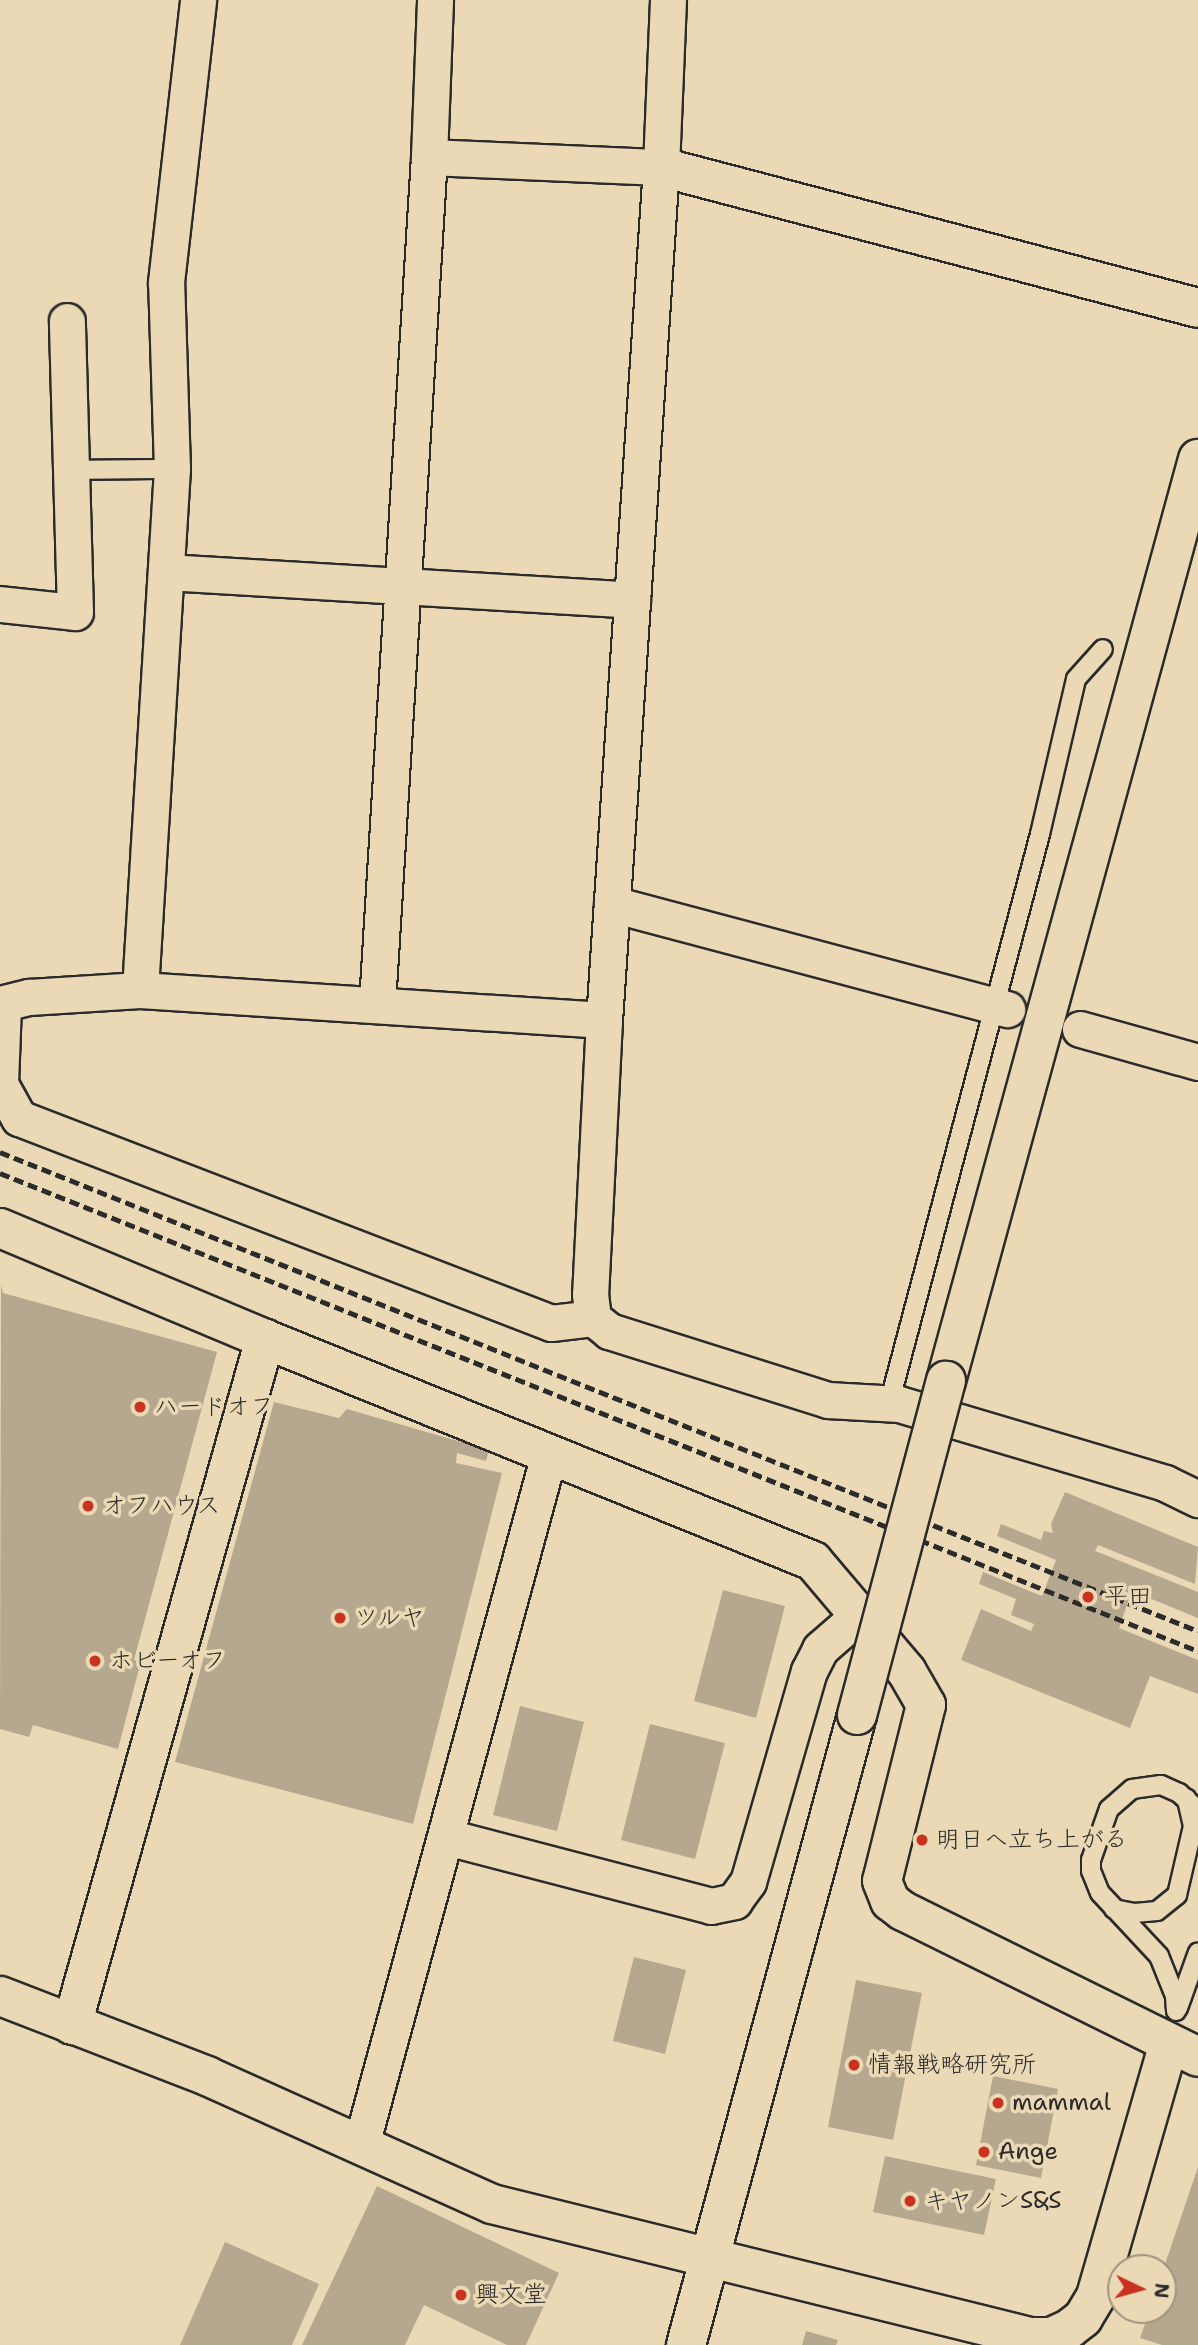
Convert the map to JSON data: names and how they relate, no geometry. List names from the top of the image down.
{
  "places": [
    "ハードオフ",
    "オフハウス",
    "平田",
    "ツルヤ",
    "ホビーオフ",
    "明日へ立ち上がる",
    "情報戦略研究所",
    "mammal",
    "Ange",
    "キヤノンS&S",
    "興文堂"
  ],
  "north": "right"
}
